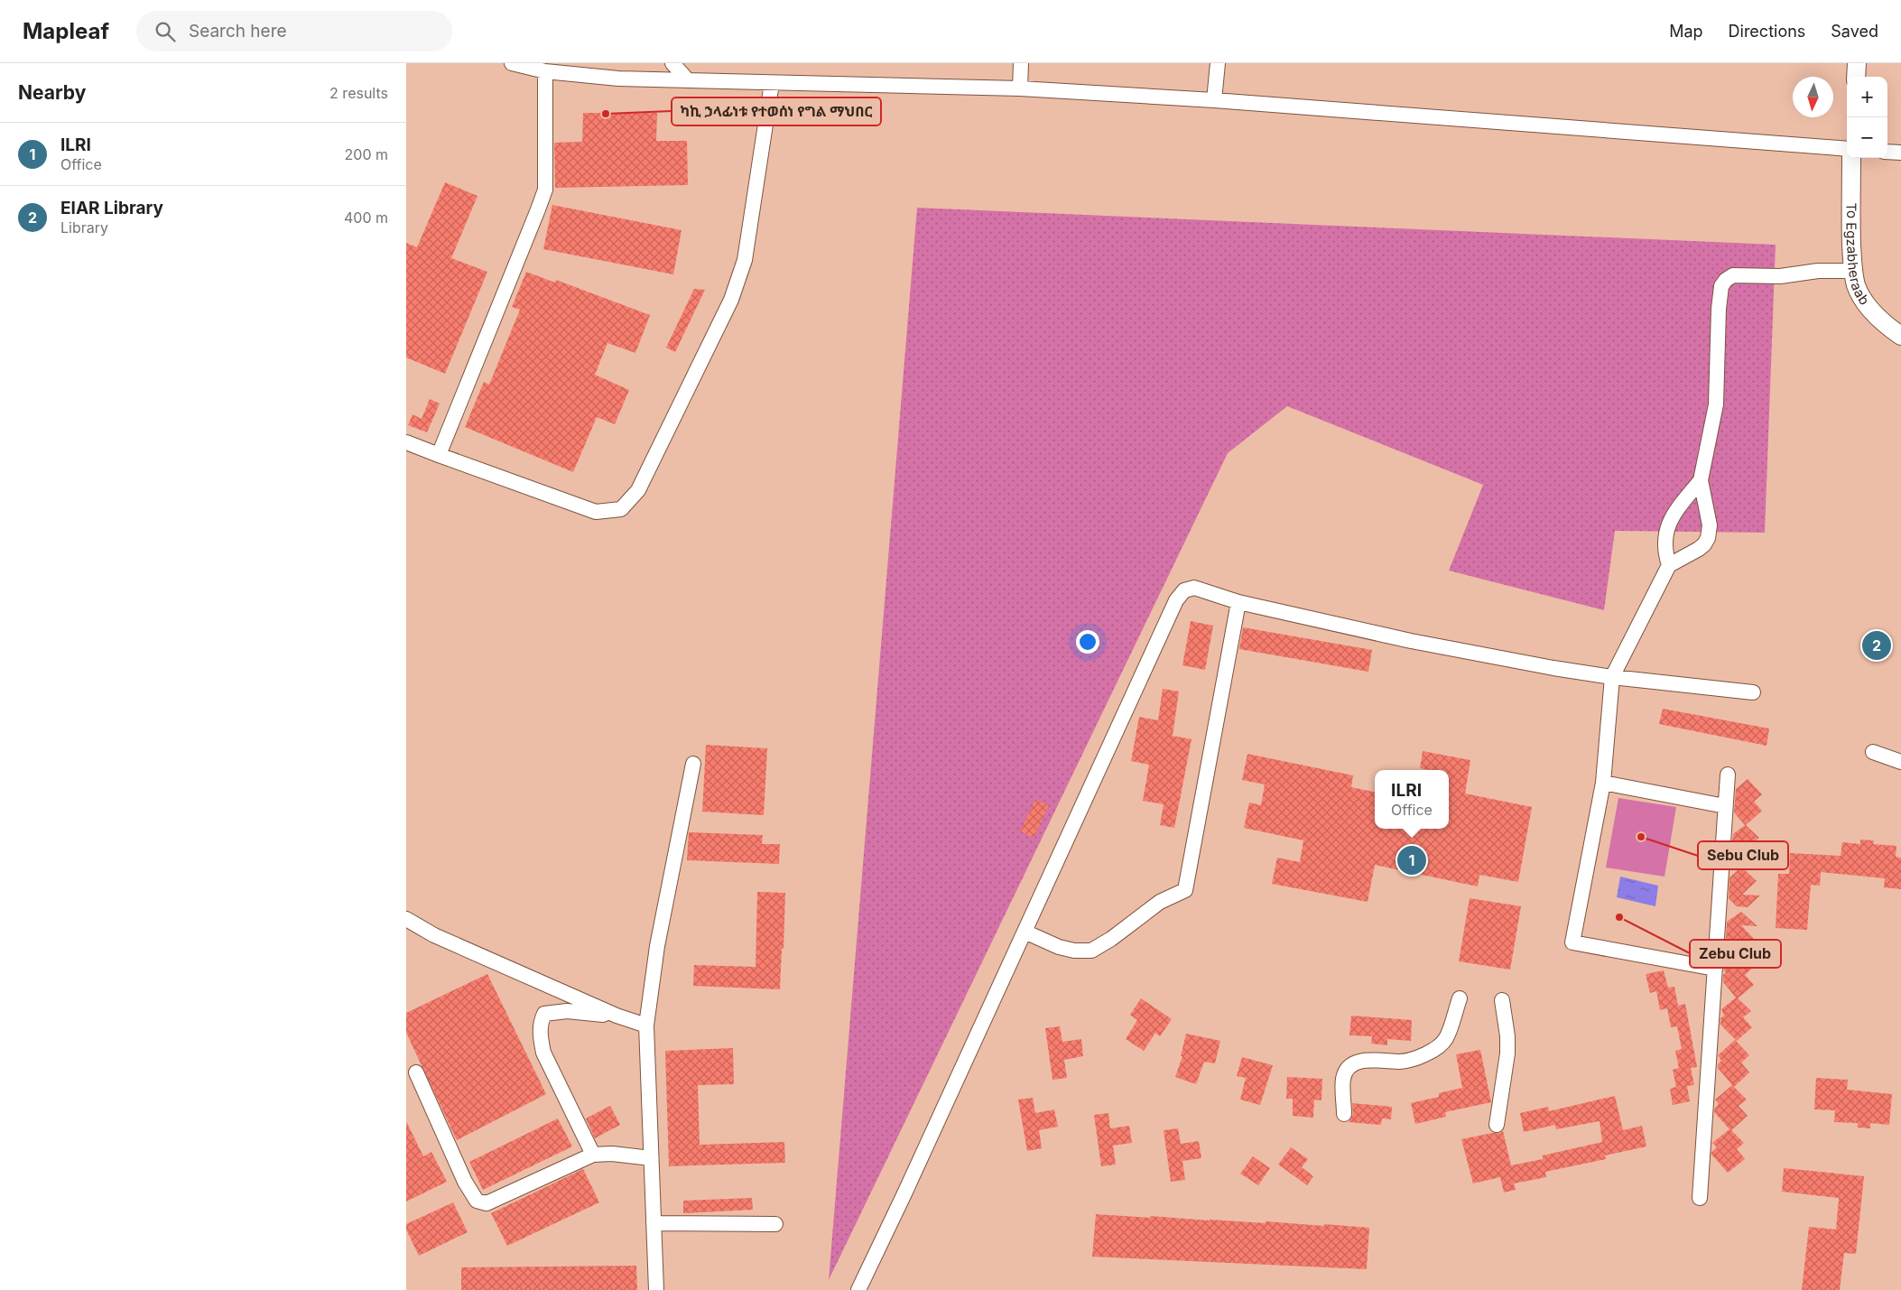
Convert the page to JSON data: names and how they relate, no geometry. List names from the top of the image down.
{
  "streets": {
    "main road": ["To Egzabheraab"]
  },
  "places": ["ካኪ ኃላፊነቱ የተወሰነ የግል ማህበር", "Sebu Club", "Zebu Club"],
  "north": "bottom",
  "page": {
    "header": "Mapleaf",
    "search": "Search here",
    "nav": ["Map", "Directions", "Saved"],
    "heading": ["Nearby", "2 results"],
    "map_buttons": ["+", "−"],
    "list": [
      {
        "mark": "1",
        "name": "ILRI",
        "note": "Office",
        "value": "200 m"
      },
      {
        "mark": "2",
        "name": "EIAR Library",
        "note": "Library",
        "value": "400 m"
      }
    ],
    "pins": ["2", "1"],
    "popup": ["ILRI", "Office"]
  }
}
